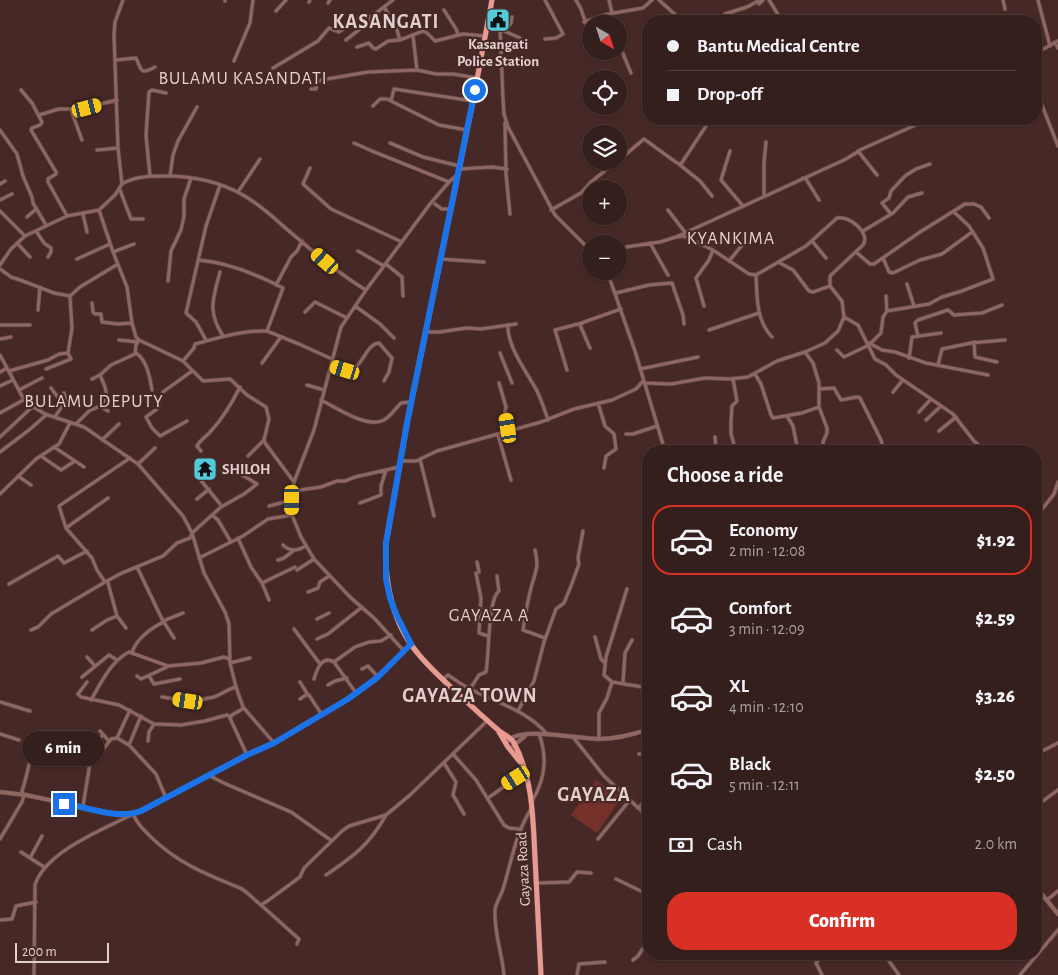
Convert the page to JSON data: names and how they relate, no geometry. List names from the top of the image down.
{
  "streets": {
    "main road": ["Gayaza Road"]
  },
  "districts": [
    "KASANGATI",
    "BULAMU KASANDATI",
    "KYANKIMA",
    "BULAMU DEPUTY",
    "GAYAZA A",
    "GAYAZA TOWN",
    "GAYAZA"
  ],
  "places": {
    "public building": ["Kasangati Police Station"],
    "temple": ["SHILOH"]
  },
  "scale_bar": "200 m",
  "north": "bottom right",
  "page": {
    "map_buttons": ["+", "−"],
    "banner": ["Bantu Medical Centre", "Drop-off"],
    "heading": "Choose a ride",
    "list": [
      {
        "name": "Economy",
        "note": "2 min · 12:08",
        "value": "$1.92"
      },
      {
        "name": "Comfort",
        "note": "3 min · 12:09",
        "value": "$2.59"
      },
      {
        "name": "XL",
        "note": "4 min · 12:10",
        "value": "$3.26"
      },
      {
        "name": "Black",
        "note": "5 min · 12:11",
        "value": "$2.50"
      }
    ],
    "bubble": "6 min",
    "pay": ["Cash", "2.0 km"],
    "buttons": "Confirm",
    "scale": "200 m"
  }
}
